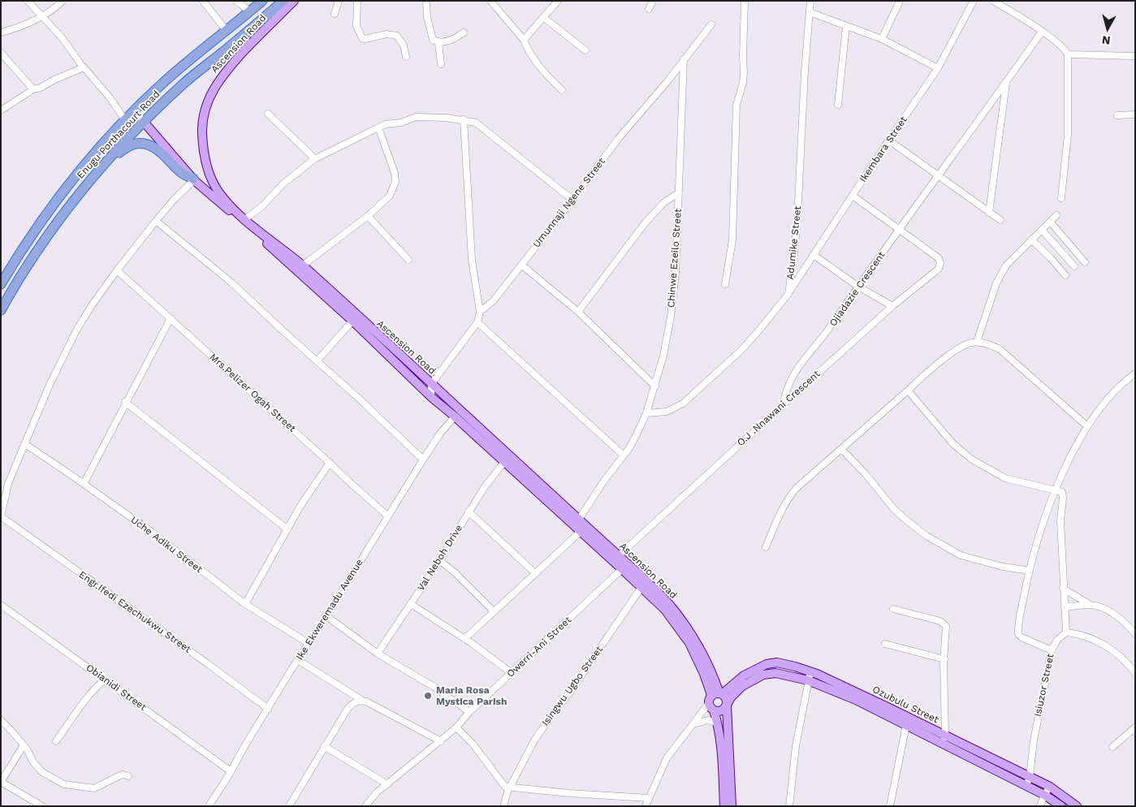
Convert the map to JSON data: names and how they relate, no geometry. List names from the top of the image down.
{
  "streets": {
    "highway": ["Enugu Porthacourt Road"],
    "main road": ["Ascension Road", "Ozubulu Street"],
    "street": [
      "Ikembara Street",
      "Umunnaji Ngene Street",
      "Adumike Street",
      "Chinwe Ezeilo Street",
      "Ojiadazie Crescent",
      "Mrs.Pelizer Ogah Street",
      "O.J .Nnawani Crescent",
      "Uche Adiku Street",
      "Val Neboh Drive",
      "Ike Ekweremadu Avenue",
      "Engr.Ifedi Ezechukwu Street",
      "Owerri-Ani Street",
      "Isiuzor Street",
      "Isingwu Ugbo Street",
      "Obianidi Street"
    ]
  },
  "crossings": [
    ["Ascension Road", "Enugu Porthacourt Road"],
    ["Ascension Road", "Chinwe Ezeilo Street"],
    ["Ascension Road", "O.J .Nnawani Crescent"],
    ["Ascension Road", "Val Neboh Drive"],
    ["Ascension Road", "Ike Ekweremadu Avenue"],
    ["Ascension Road", "Owerri-Ani Street"],
    ["Ascension Road", "Isingwu Ugbo Street"],
    ["Ascension Road", "Ozubulu Street"],
    ["Ikembara Street", "Adumike Street"],
    ["Umunnaji Ngene Street", "Chinwe Ezeilo Street"],
    ["Adumike Street", "Chinwe Ezeilo Street"],
    ["Ojiadazie Crescent", "O.J .Nnawani Crescent"],
    ["Mrs.Pelizer Ogah Street", "Ike Ekweremadu Avenue"],
    ["Uche Adiku Street", "Ike Ekweremadu Avenue"],
    ["Ike Ekweremadu Avenue", "Engr.Ifedi Ezechukwu Street"],
    ["Ike Ekweremadu Avenue", "Obianidi Street"],
    ["Isiuzor Street", "Ozubulu Street"]
  ],
  "places": ["Maria Rosa Mystica Parish"],
  "north": "bottom"
}
